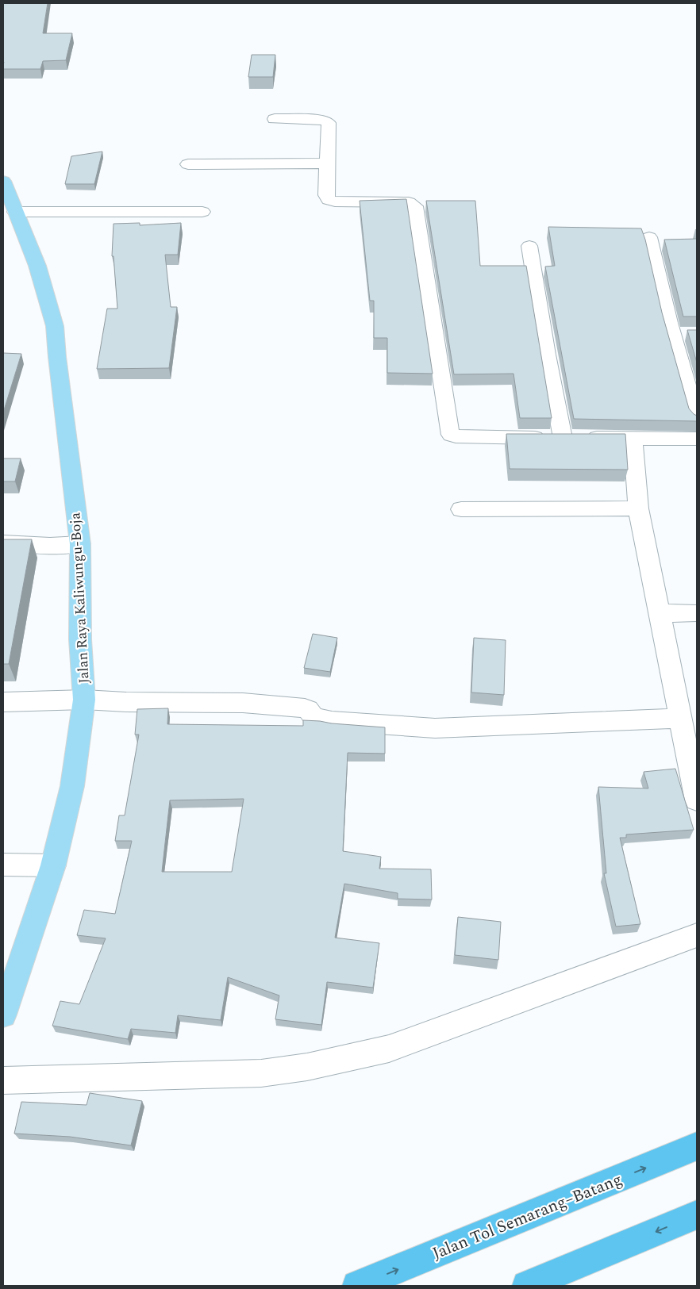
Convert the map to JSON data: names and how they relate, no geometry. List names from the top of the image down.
{
  "streets": {
    "highway": ["Jalan Tol Semarang–Batang"],
    "main road": ["Jalan Raya Kaliwungu-Boja"]
  }
}
